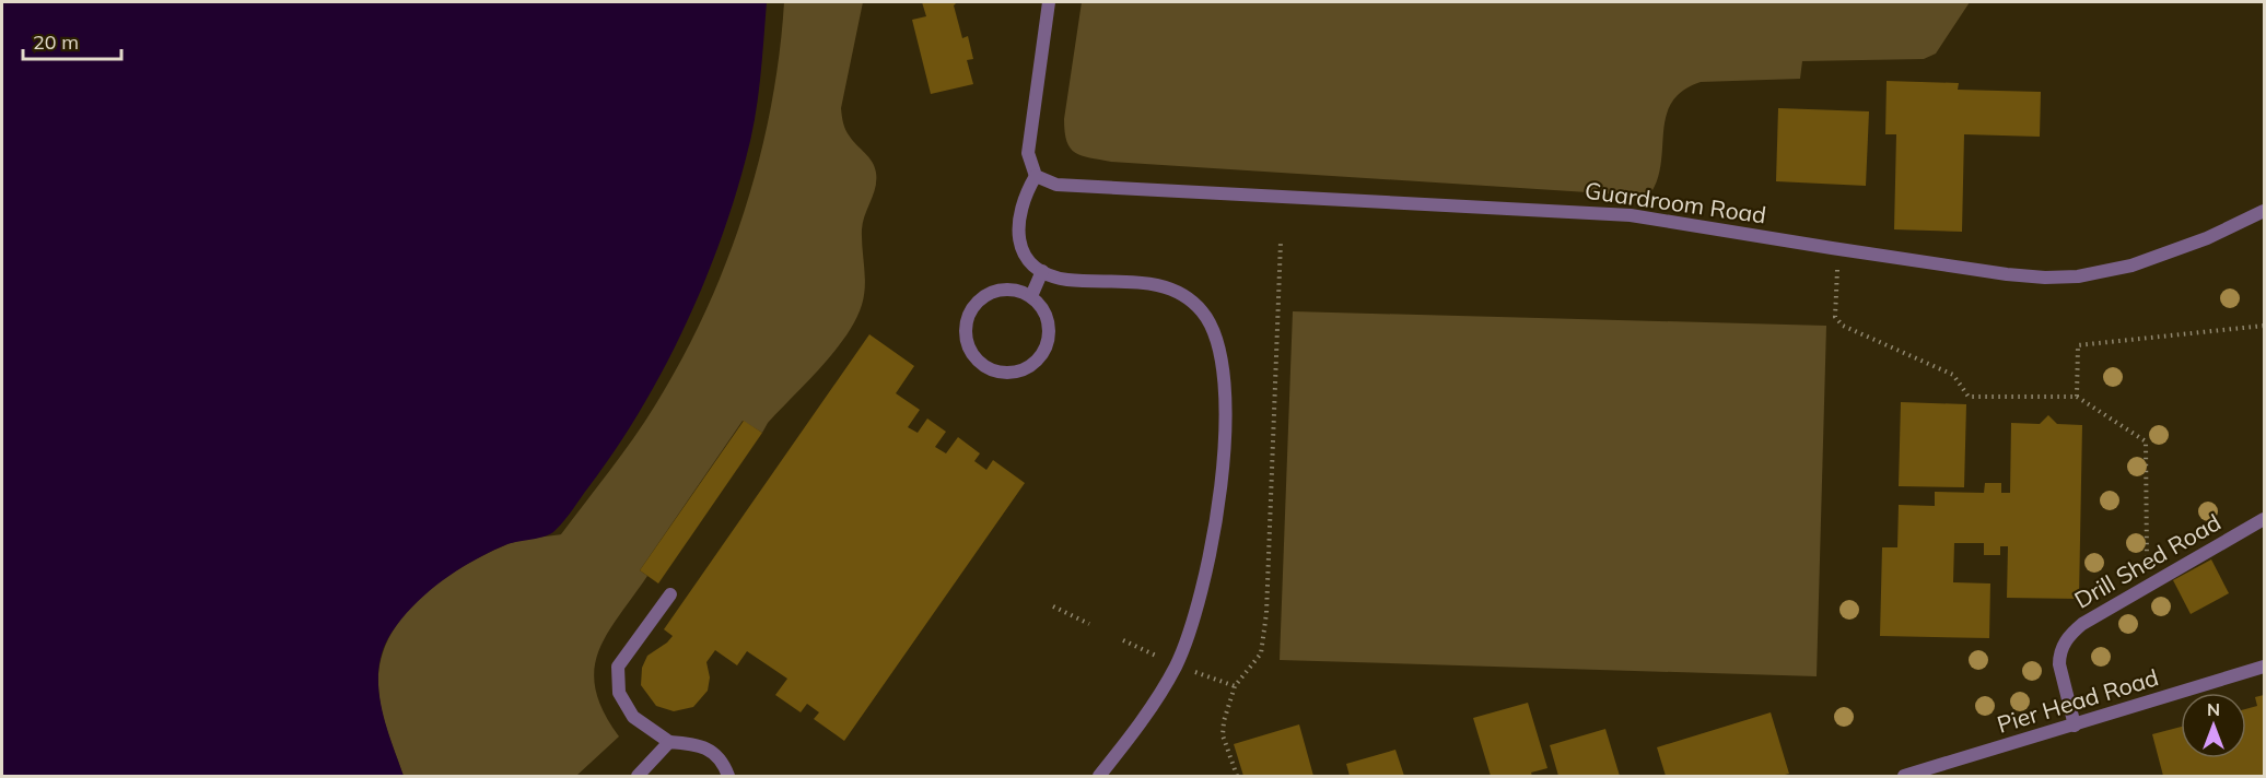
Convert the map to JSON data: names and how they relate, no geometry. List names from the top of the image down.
{
  "streets": {
    "lane": ["Guardroom Road", "Drill Shed Road", "Pier Head Road"]
  },
  "crossings": [
    ["Drill Shed Road", "Pier Head Road"]
  ],
  "scale_bar": "20 m",
  "north": "top"
}
